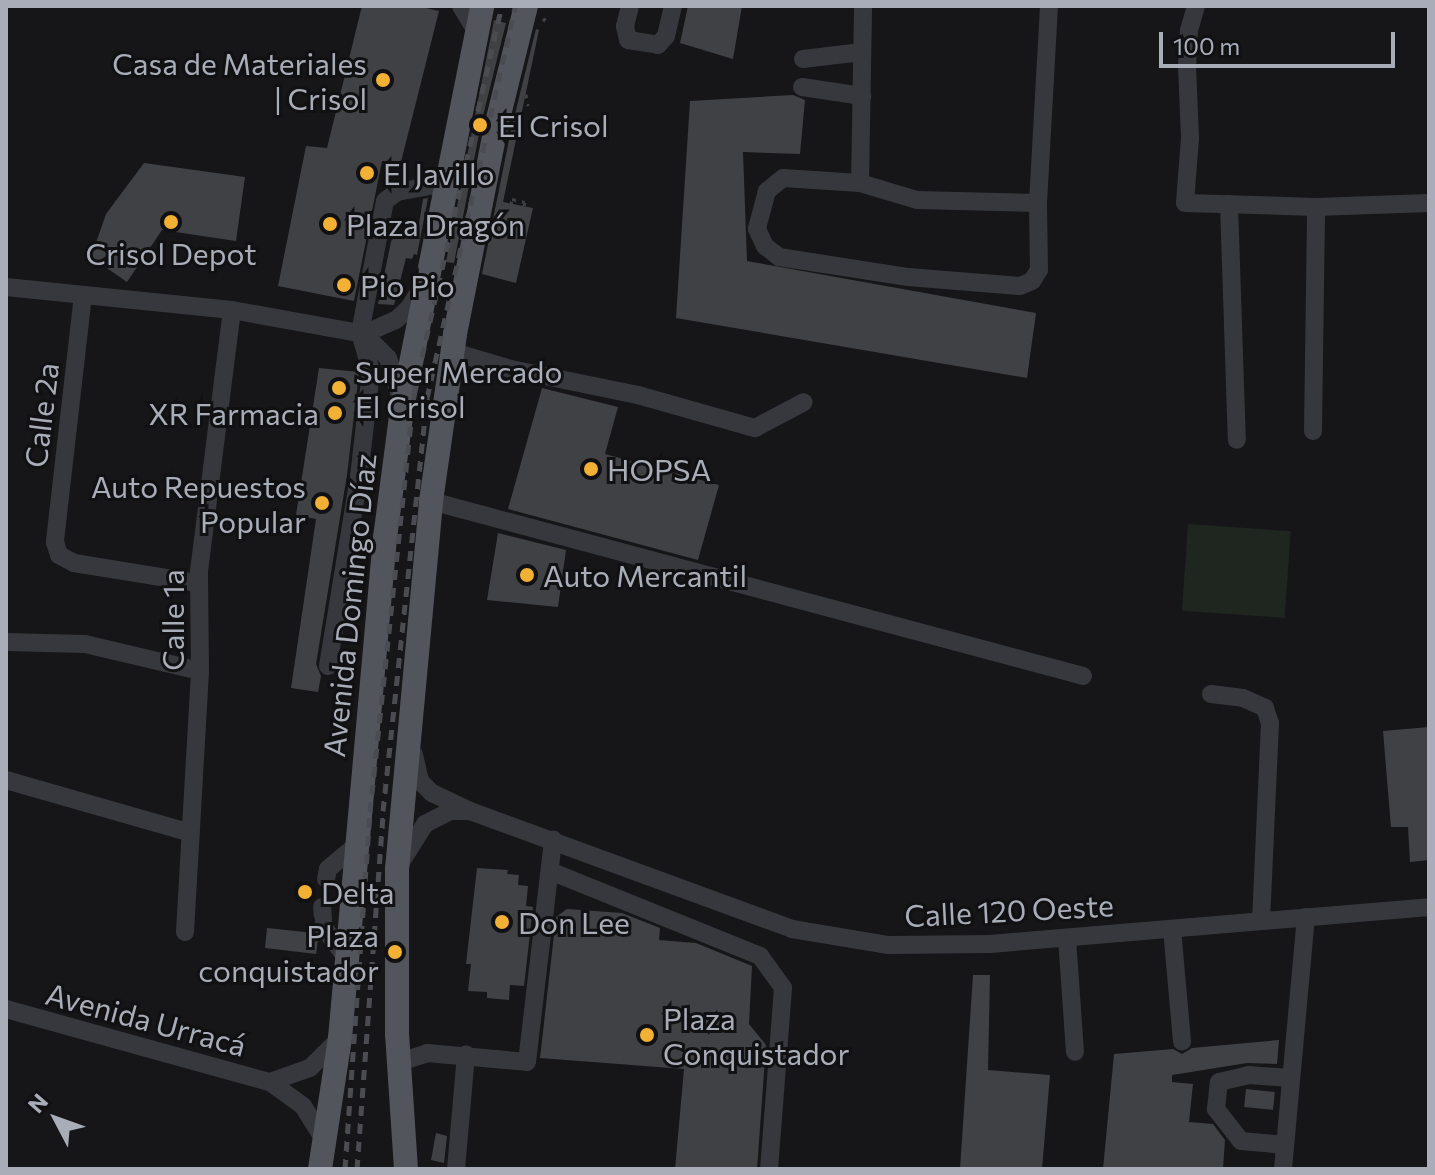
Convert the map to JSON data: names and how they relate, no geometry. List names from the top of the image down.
{
  "streets": {
    "main road": ["Avenida Domingo Díaz"],
    "street": [
      "Calle 2a",
      "Calle 1a",
      "Calle 120 Oeste",
      "Avenida Urracá"
    ]
  },
  "crossings": [
    ["Calle 2a", "Calle 1a"],
    ["Avenida Domingo Díaz", "Avenida Urracá"]
  ],
  "places": [
    "Casa de Materiales | Crisol",
    "El Crisol",
    "El Javillo",
    "Crisol Depot",
    "Plaza Dragón",
    "Pio Pio",
    "Super Mercado El Crisol",
    "XR Farmacia",
    "HOPSA",
    "Auto Repuestos Popular",
    "Auto Mercantil",
    "Delta",
    "Don Lee",
    "Plaza conquistador",
    "Plaza Conquistador"
  ],
  "scale_bar": "100 m",
  "north": "top left"
}
